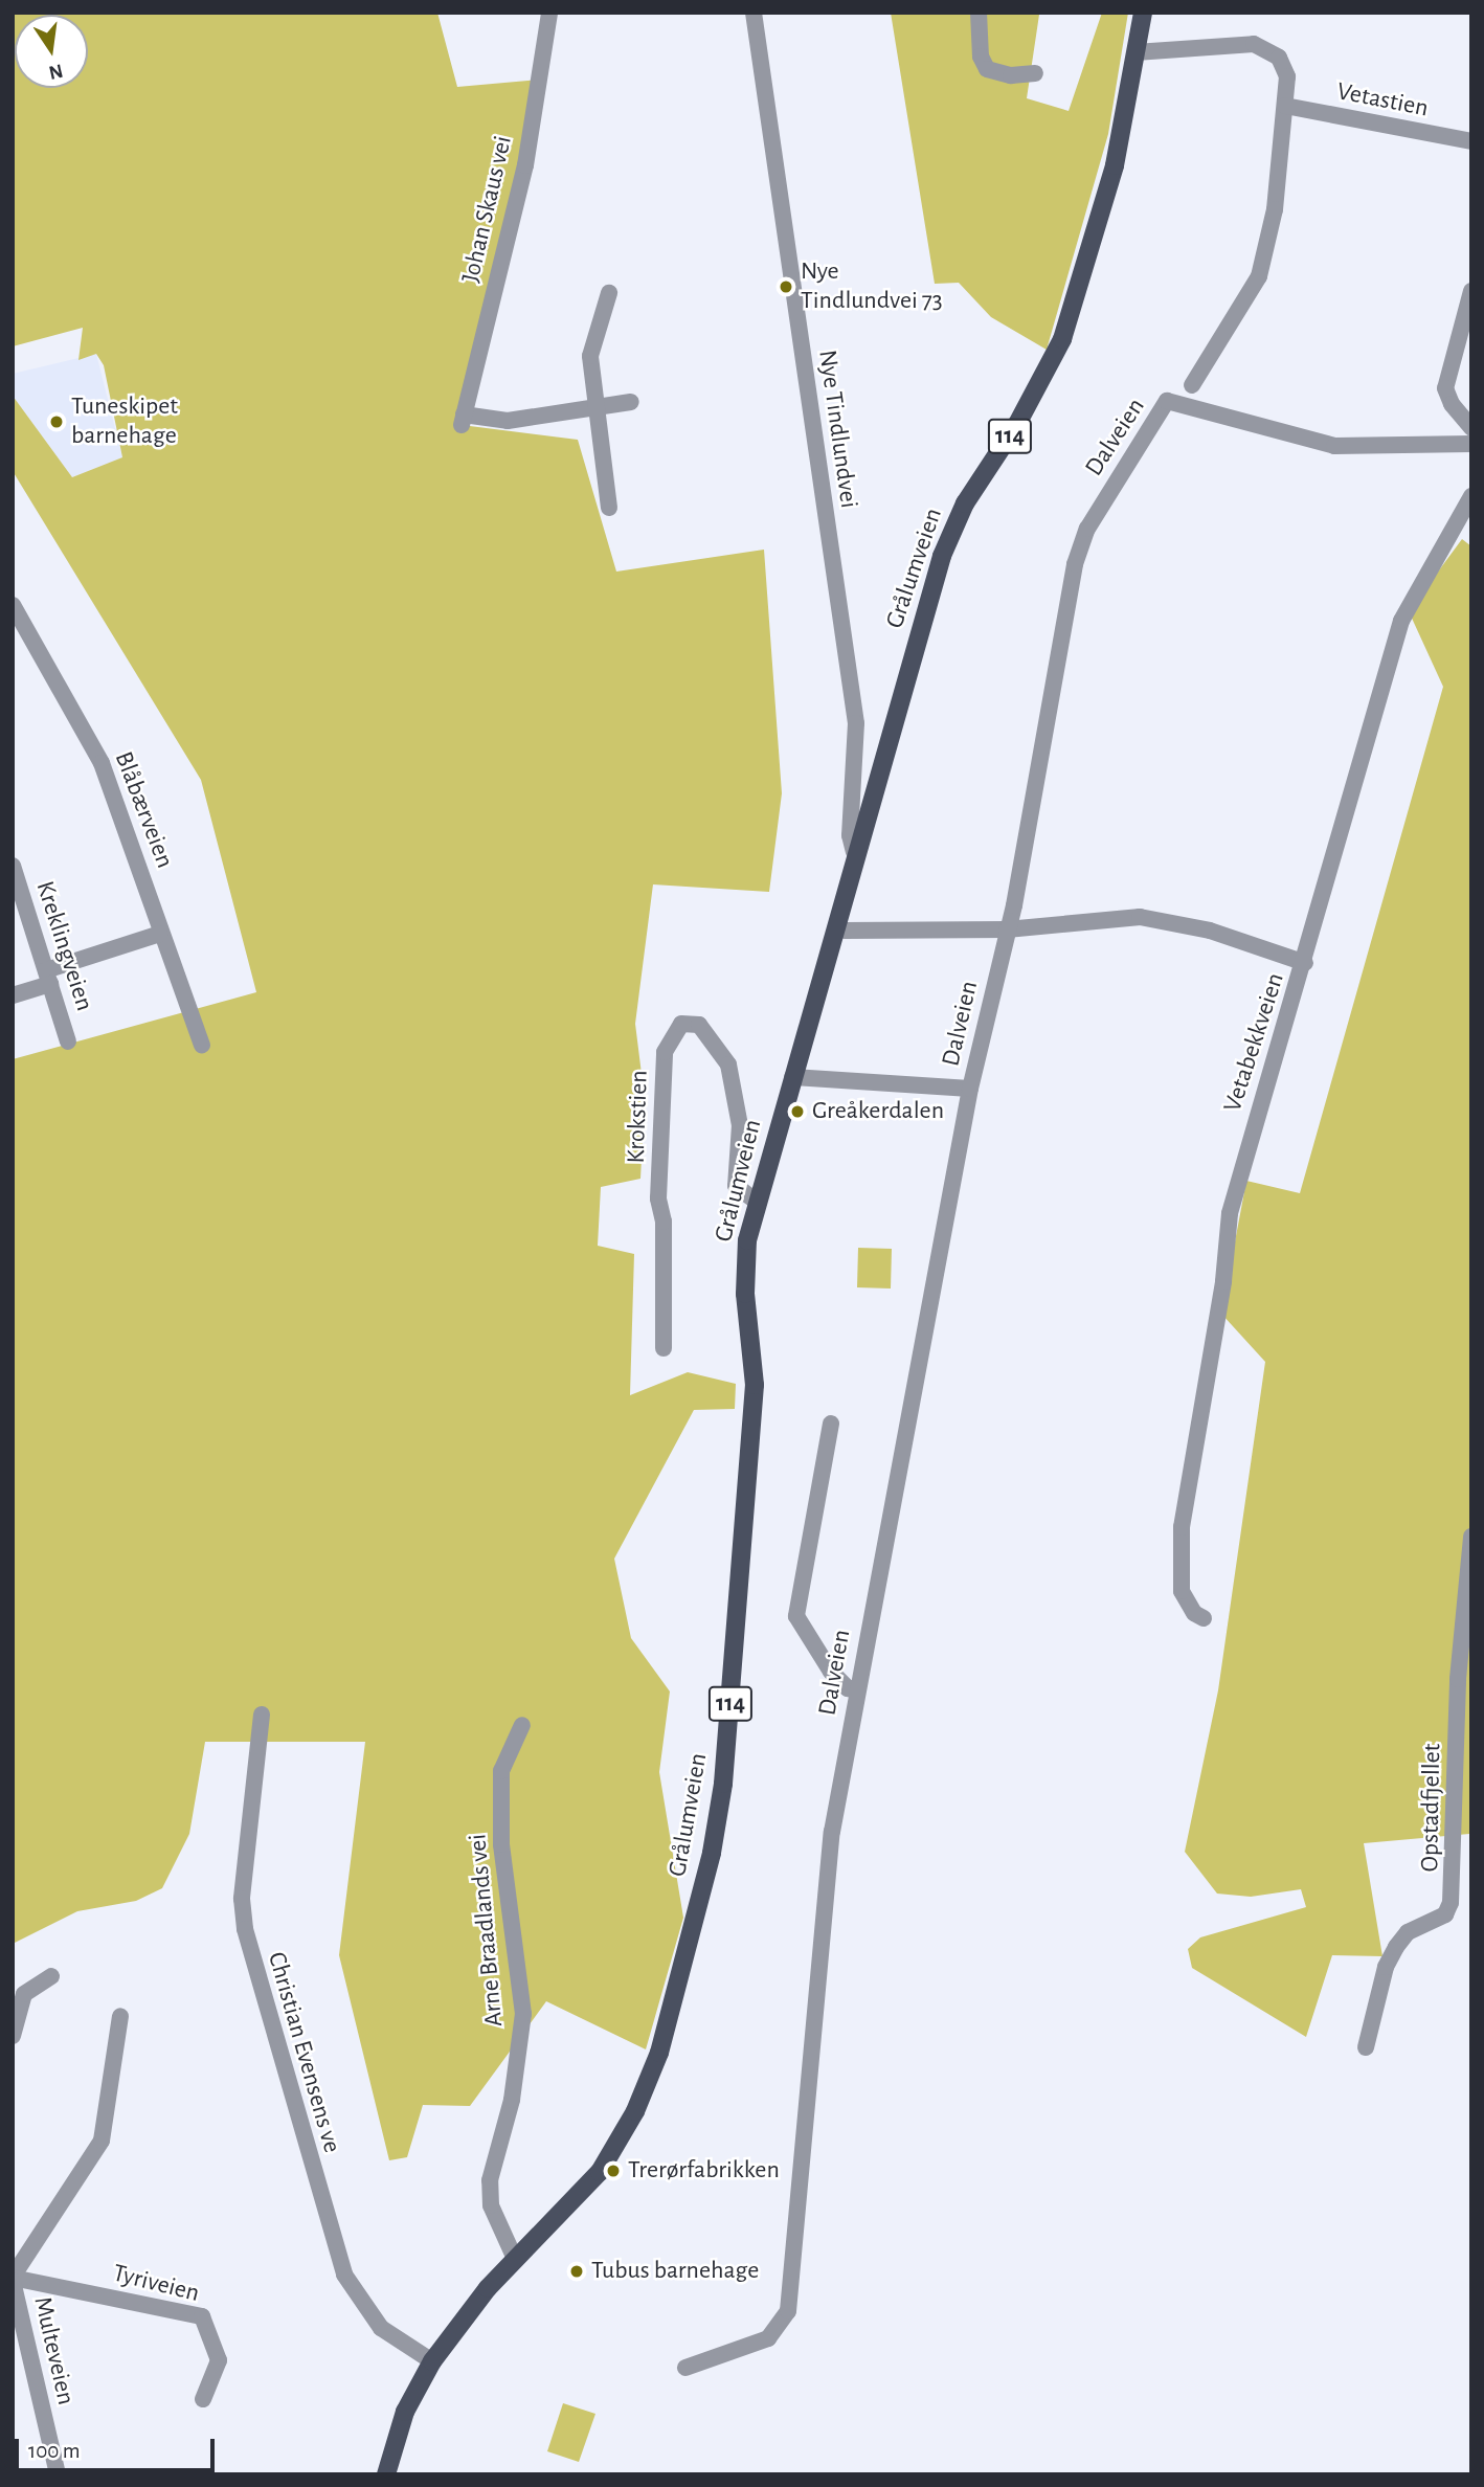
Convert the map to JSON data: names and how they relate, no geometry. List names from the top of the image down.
{
  "streets": {
    "main road": ["114", "Grålumveien"],
    "street": [
      "Vetastien",
      "Johan Skaus vei",
      "Nye Tindlundvei",
      "Dalveien",
      "Blåbærveien",
      "Kreklingveien",
      "Vetabekkveien",
      "Krokstien",
      "Opstadfjellet",
      "Arne Braadlands vei",
      "Christian Evensens ve",
      "Tyriveien",
      "Multeveien"
    ]
  },
  "crossings": [
    ["Nye Tindlundvei", "Grålumveien"],
    ["Grålumveien", "Krokstien"],
    ["Grålumveien", "Arne Braadlands vei"],
    ["Grålumveien", "Christian Evensens ve"],
    ["Tyriveien", "Multeveien"]
  ],
  "places": [
    "Nye Tindlundvei 73",
    "Tuneskipet barnehage",
    "Greåkerdalen",
    "Trerørfabrikken",
    "Tubus barnehage"
  ],
  "scale_bar": "100 m",
  "north": "bottom"
}
